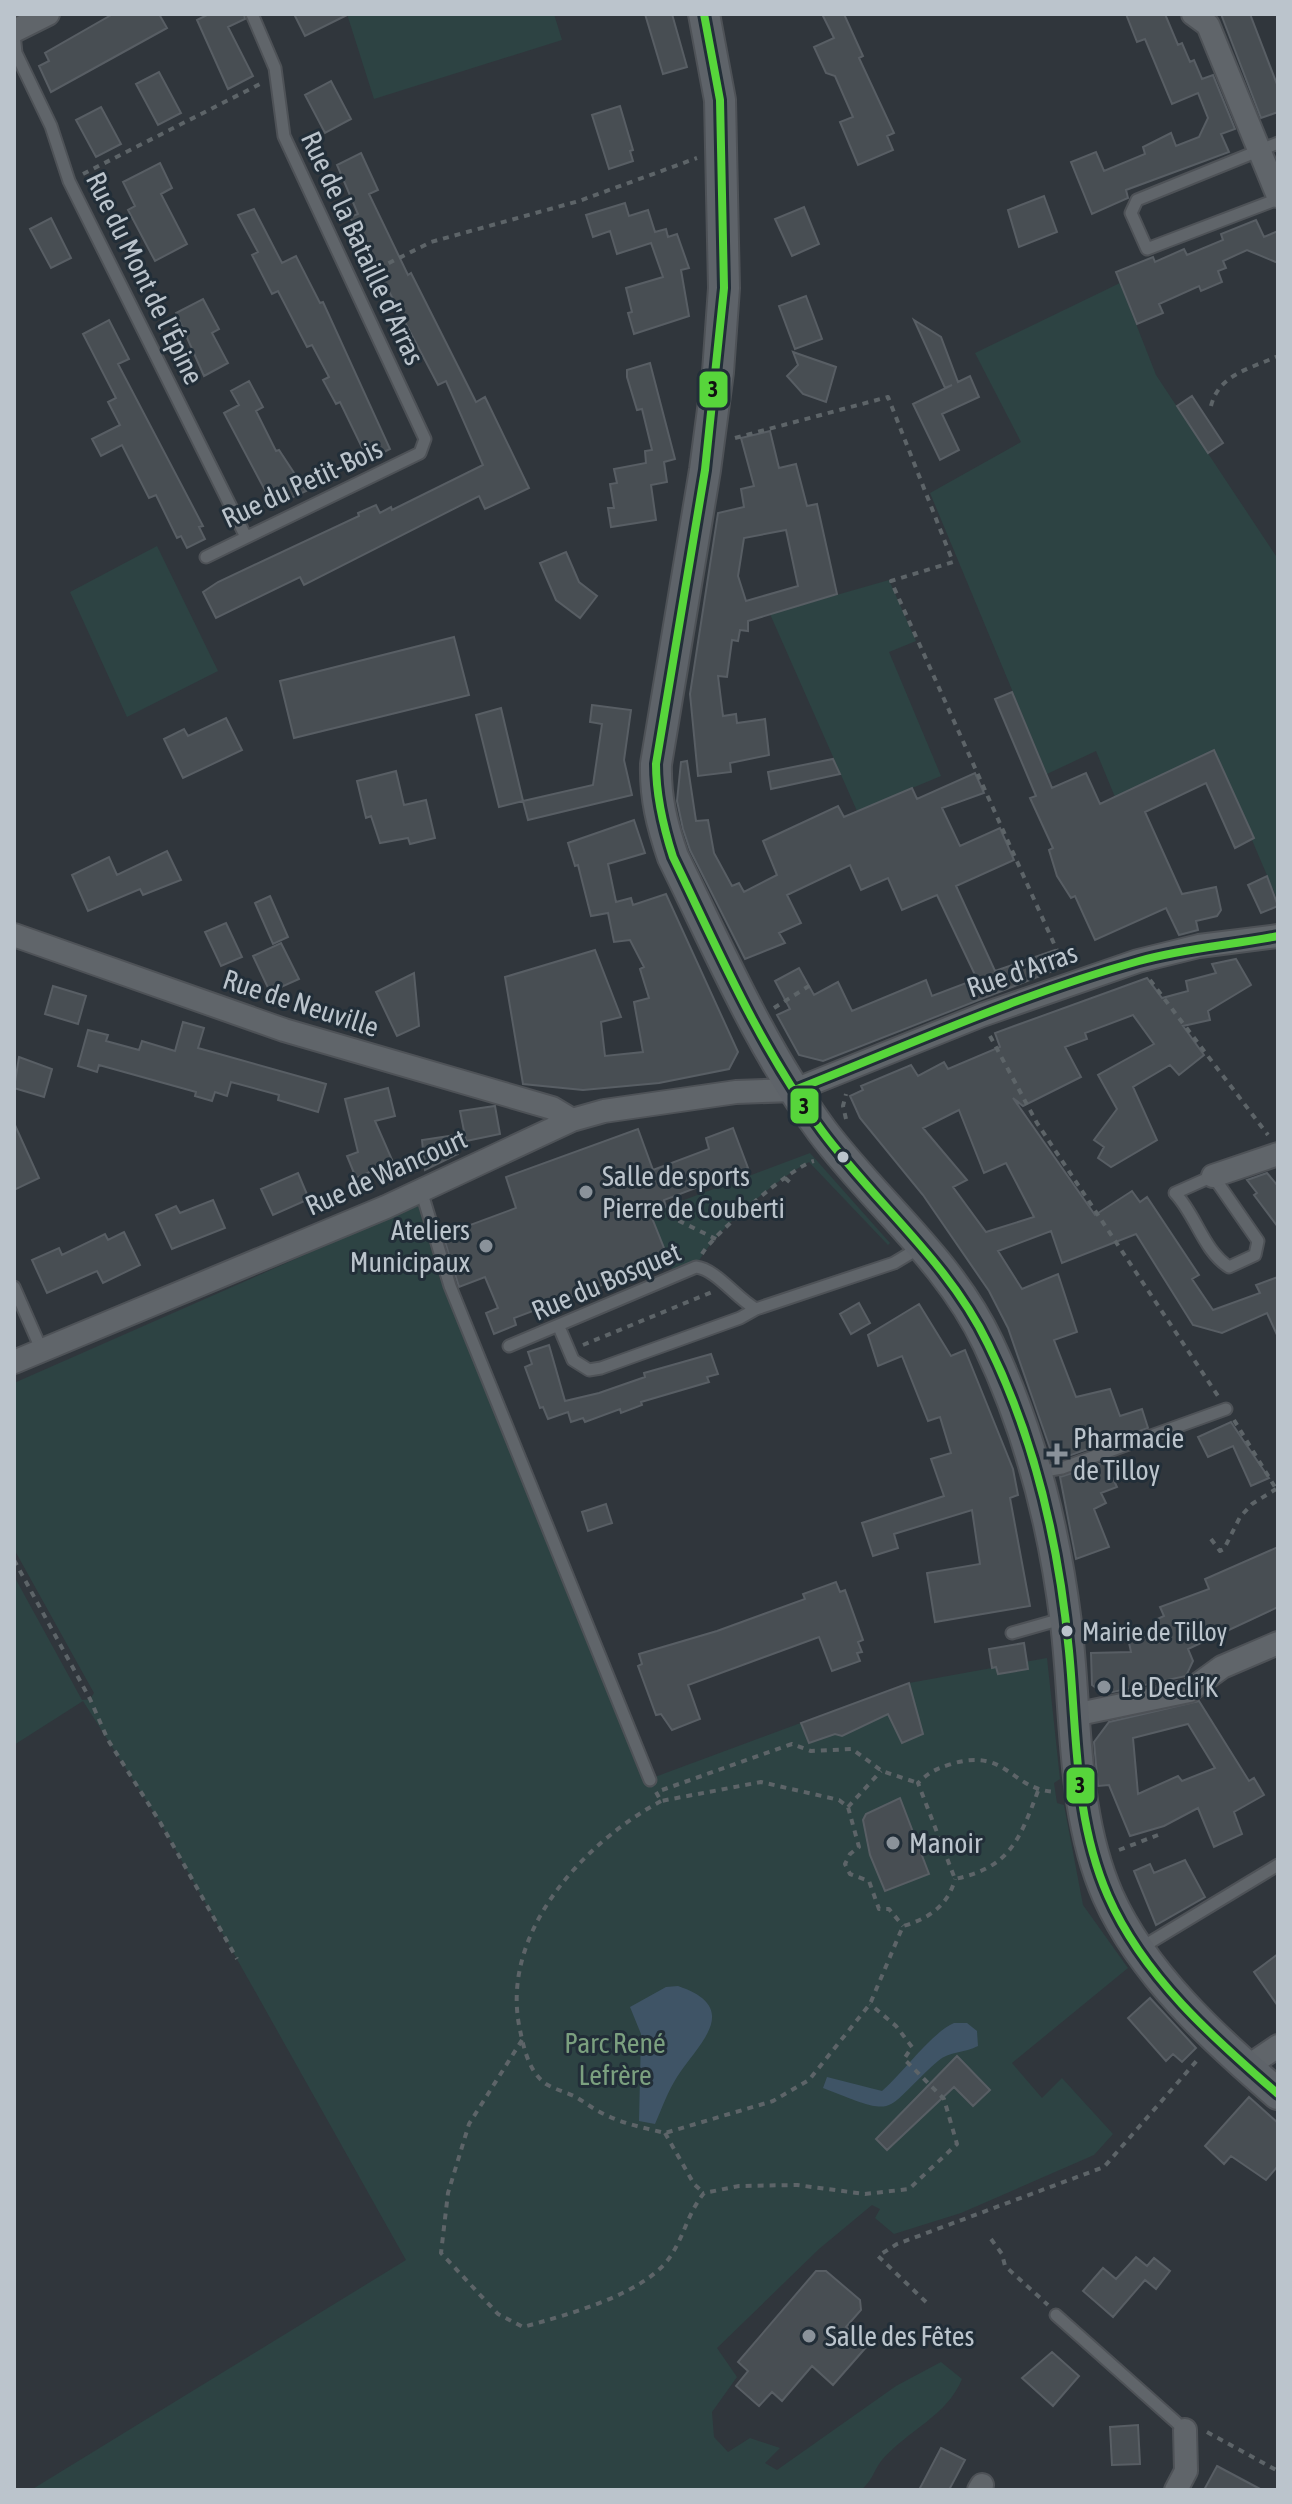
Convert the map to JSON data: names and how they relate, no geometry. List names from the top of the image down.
{
  "streets": {
    "street": ["Rue d'Arras", "Rue de Neuville", "Rue de Wancourt"],
    "lane": [
      "Rue de la Bataille d'Arras",
      "Rue du Mont de l'Épine",
      "Rue du Petit-Bois",
      "Rue du Bosquet"
    ]
  },
  "crossings": [
    ["Rue de la Bataille d'Arras", "Rue du Petit-Bois"],
    ["Rue du Mont de l'Épine", "Rue du Petit-Bois"],
    ["Rue d'Arras", "Rue de Wancourt"],
    ["Rue de Neuville", "Rue de Wancourt"]
  ],
  "parks": ["Parc René Lefrère"],
  "places": {
    "other": [
      "Salle de sports Pierre de Couberti",
      "Ateliers Municipaux",
      "Mairie de Tilloy",
      "Le Decli’K",
      "Manoir",
      "Salle des Fêtes"
    ],
    "health": ["Pharmacie de Tilloy"]
  },
  "lines": ["transit line 3"]
}
